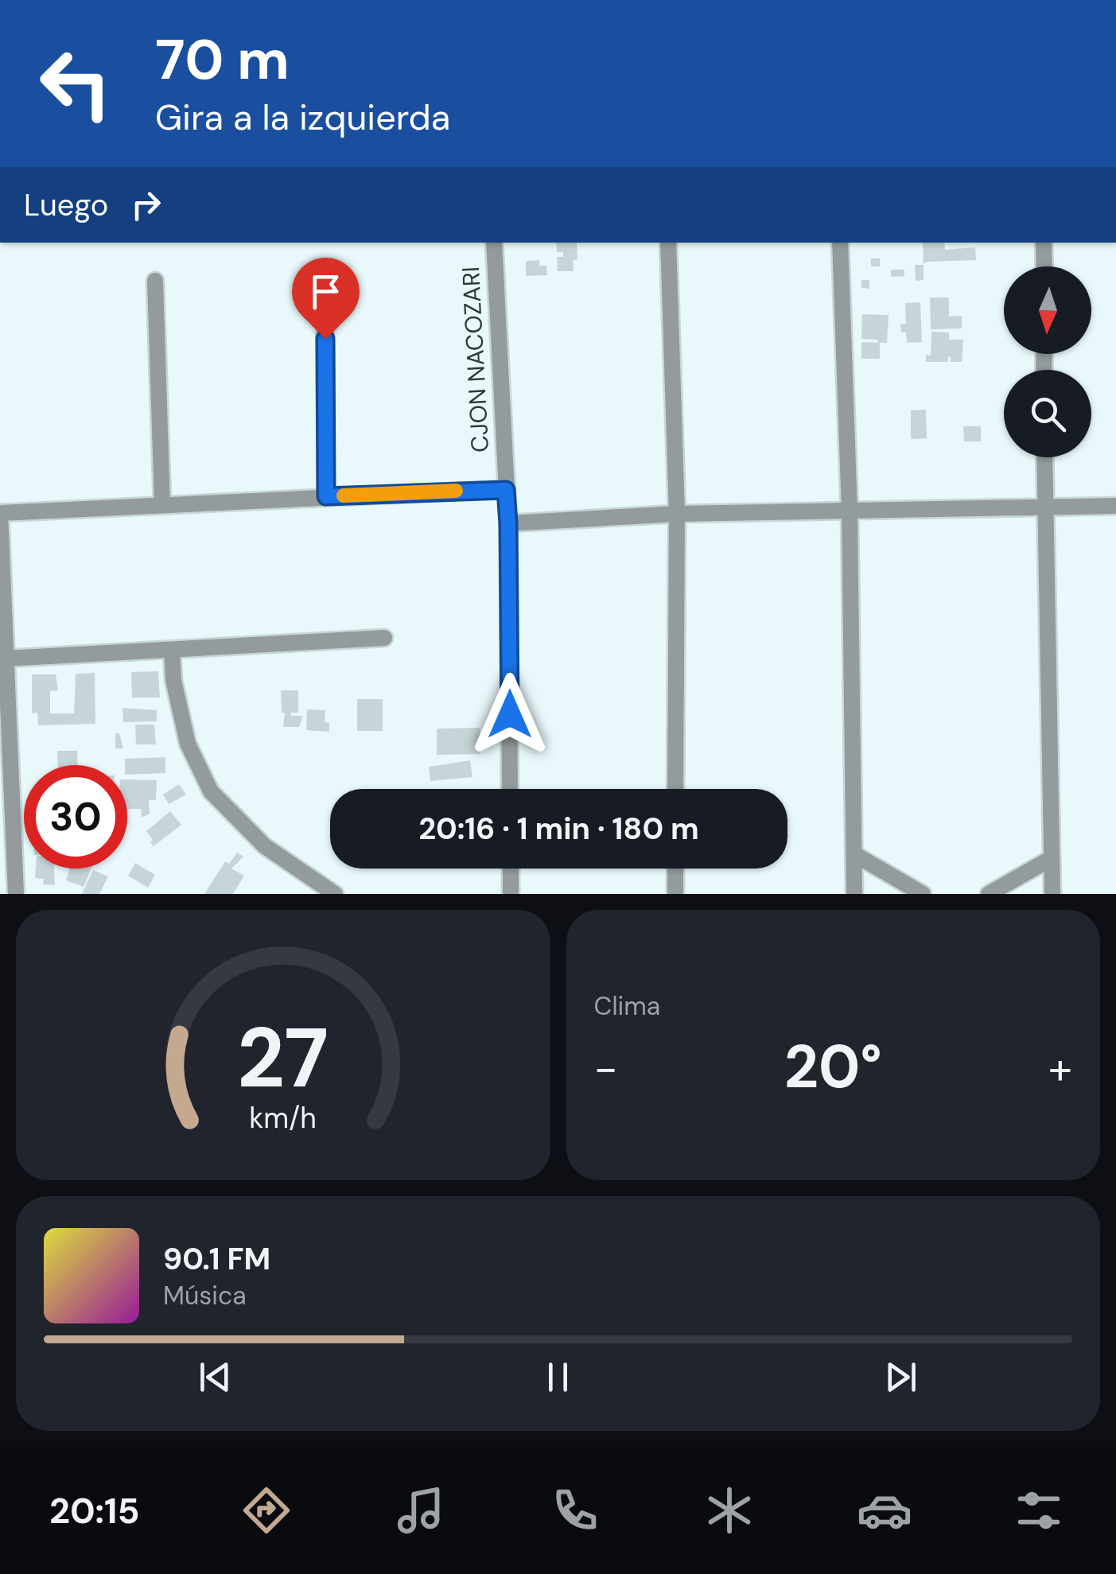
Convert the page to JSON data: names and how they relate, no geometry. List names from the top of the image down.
{
  "streets": {
    "street": ["CJON NACOZARI"]
  },
  "north": "bottom",
  "page": {
    "turn": ["70 m", "Gira a la izquierda"],
    "then": "Luego",
    "limit": "30",
    "trip": "20:16 · 1 min · 180 m",
    "tile": "Clima",
    "heat": ["−", "20°", "+"],
    "song": ["90.1 FM", "Música"],
    "tabs": "20:15",
    "gauge": ["27", "km/h"]
  }
}
